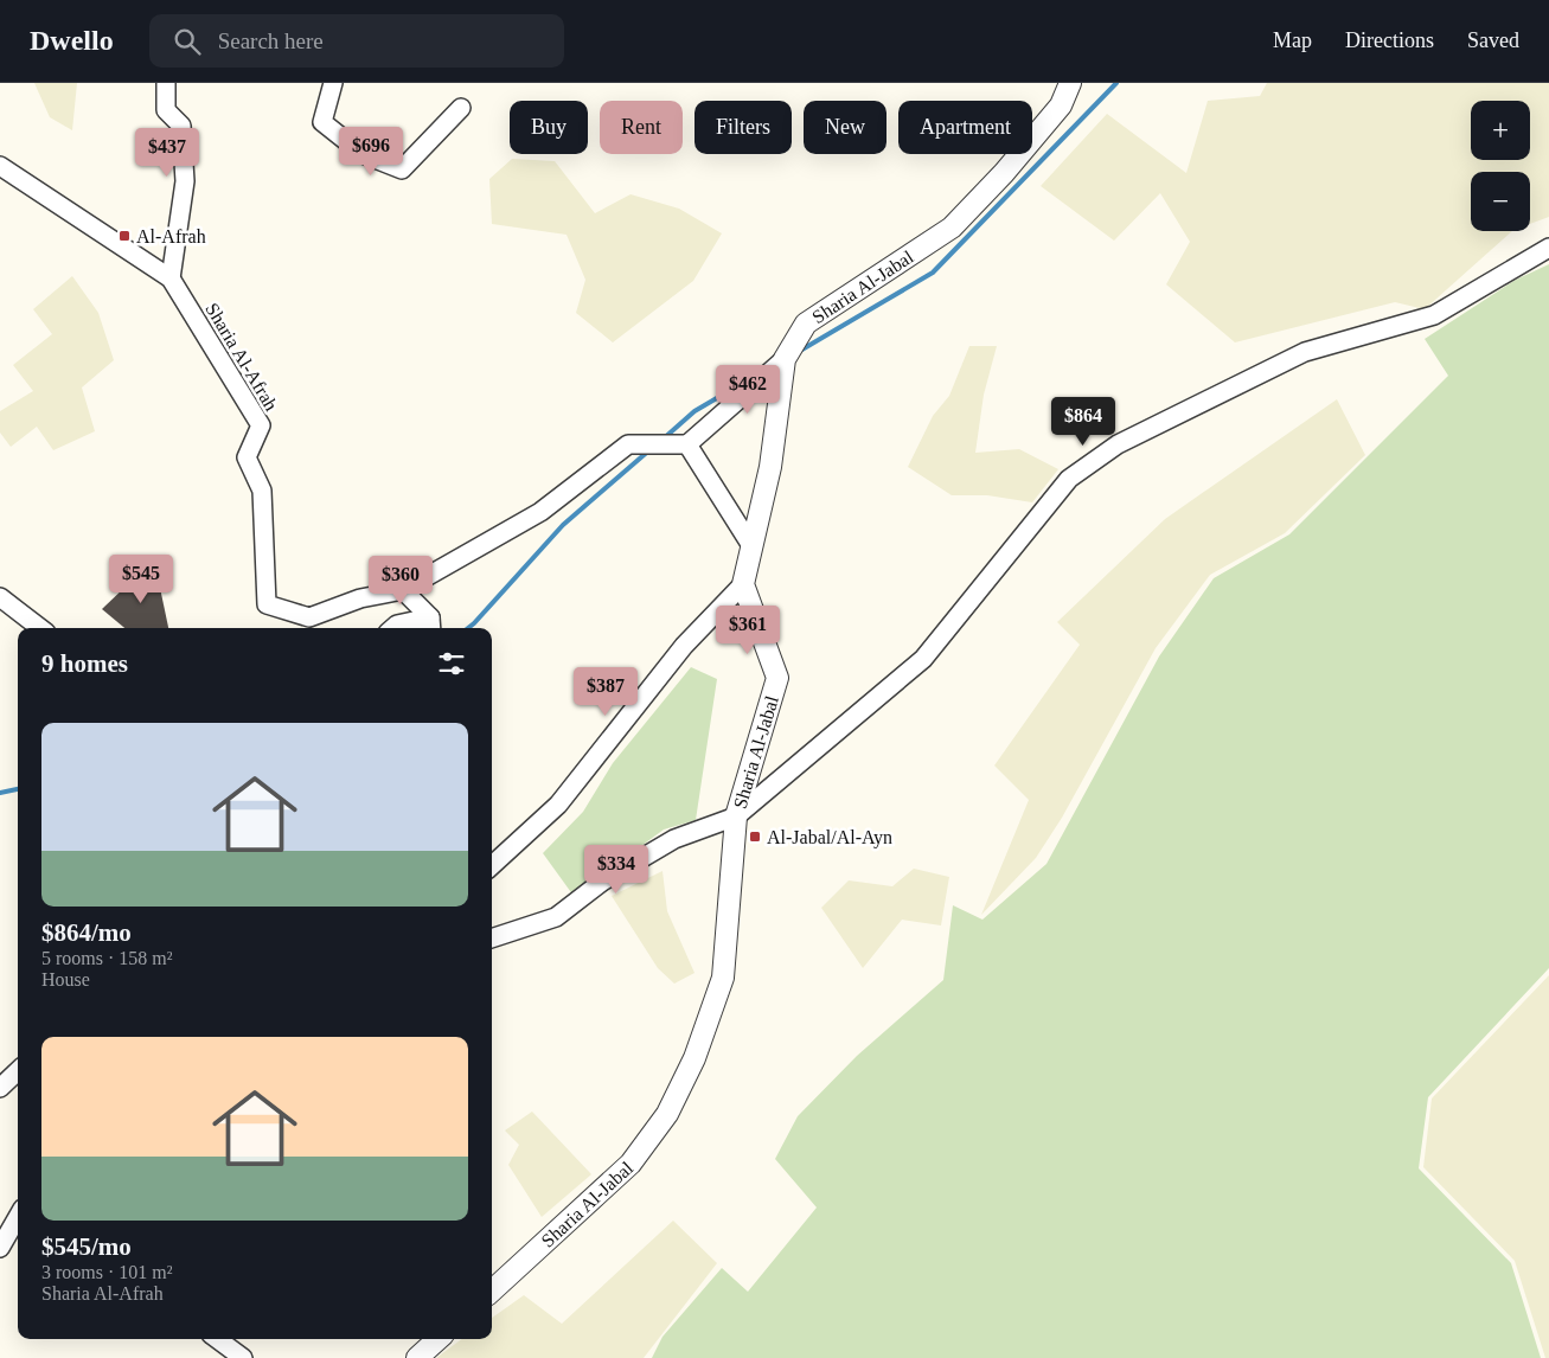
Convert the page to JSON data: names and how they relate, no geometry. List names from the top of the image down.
{
  "streets": {
    "street": ["Sharia Al-Jabal", "Sharia Al-Afrah"]
  },
  "places": {
    "transit": ["Al-Afrah", "Al-Jabal/Al-Ayn"]
  },
  "page": {
    "header": "Dwello",
    "search": "Search here",
    "nav": ["Map", "Directions", "Saved"],
    "map_buttons": ["+", "−"],
    "chip": [
      "Buy",
      "Rent",
      "Filters",
      "New",
      "Apartment"
    ],
    "price": [
      "$696",
      "$437",
      "$462",
      "$864",
      "$545",
      "$360",
      "$361",
      "$387",
      "$334"
    ],
    "heading": "9 homes",
    "list": [
      {
        "name": "$864/mo",
        "note": "5 rooms · 158 m² · House"
      },
      {
        "name": "$545/mo",
        "note": "3 rooms · 101 m² · Sharia Al-Afrah"
      }
    ]
  }
}
